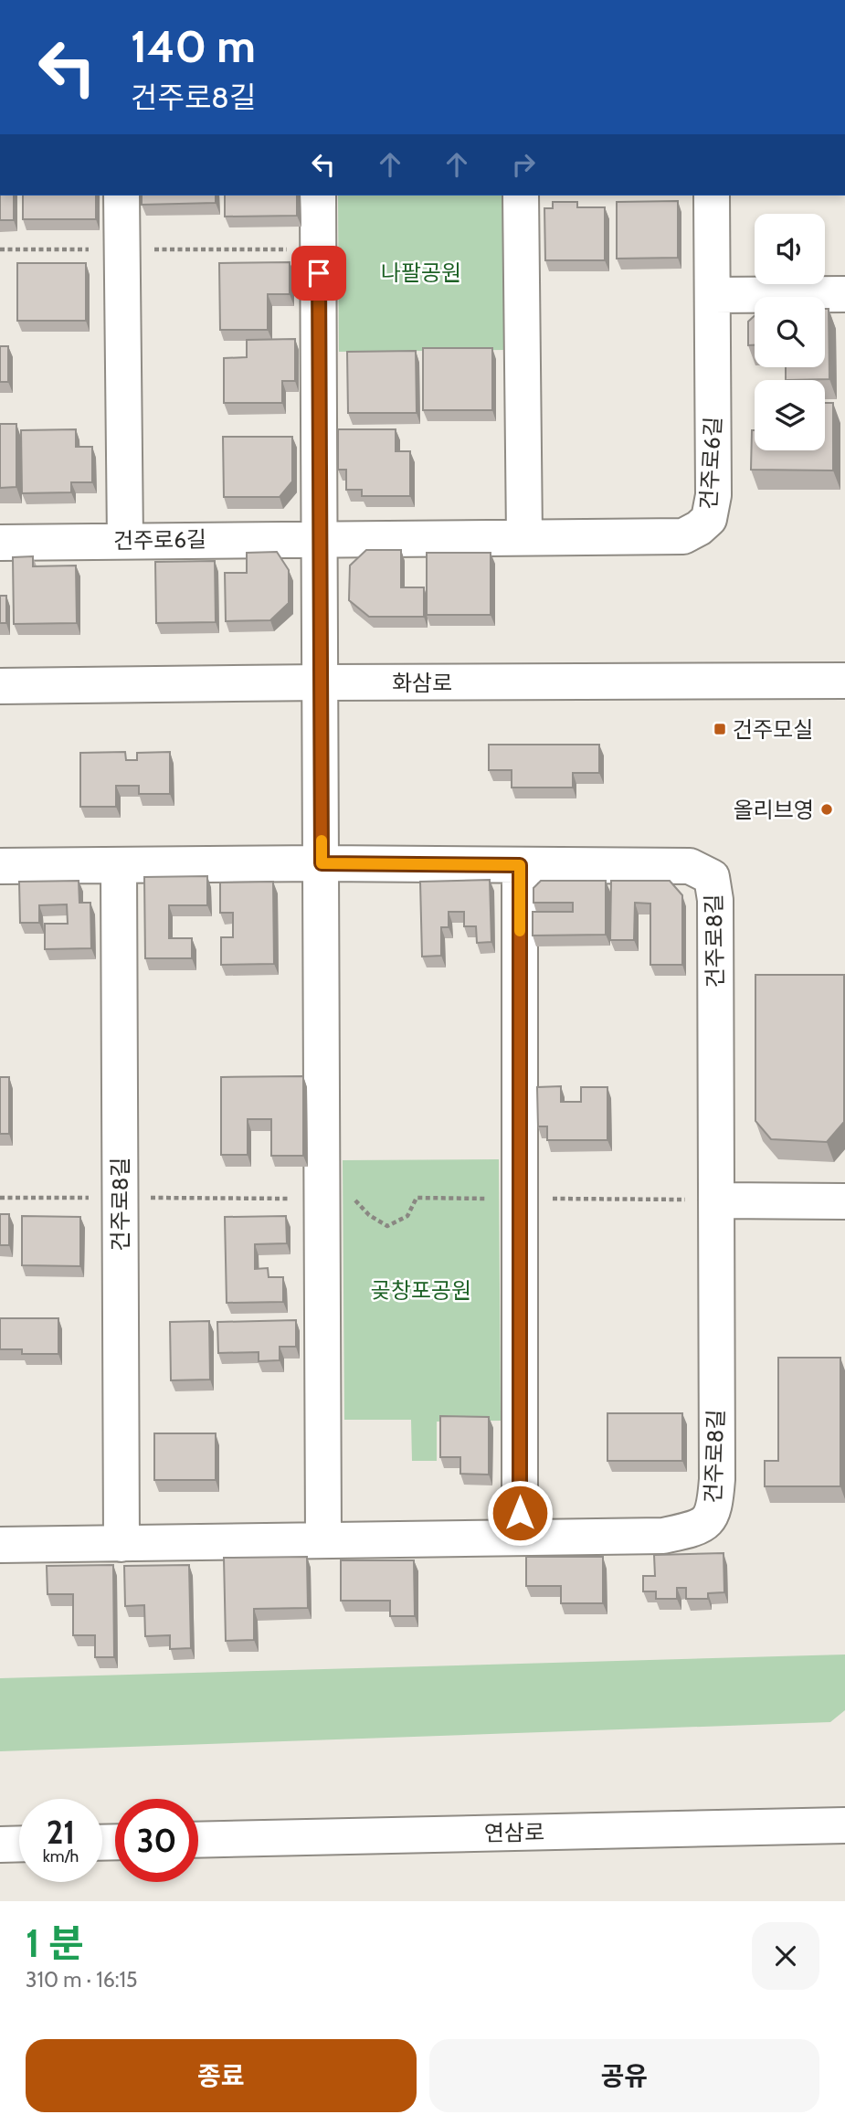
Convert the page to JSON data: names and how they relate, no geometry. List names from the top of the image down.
{
  "streets": {
    "street": [
      "건주로6길",
      "화삼로",
      "건주로8길",
      "연삼로"
    ]
  },
  "parks": ["나팔공원", "곶창포공원"],
  "places": {
    "transit": ["건주모실"],
    "other": ["올리브영"]
  },
  "page": {
    "turn": ["140 m", "건주로8길"],
    "speed": "21 km/h",
    "limit": "30",
    "heading": ["1 분", "310 m · 16:15"],
    "buttons": ["종료", "공유"]
  }
}
